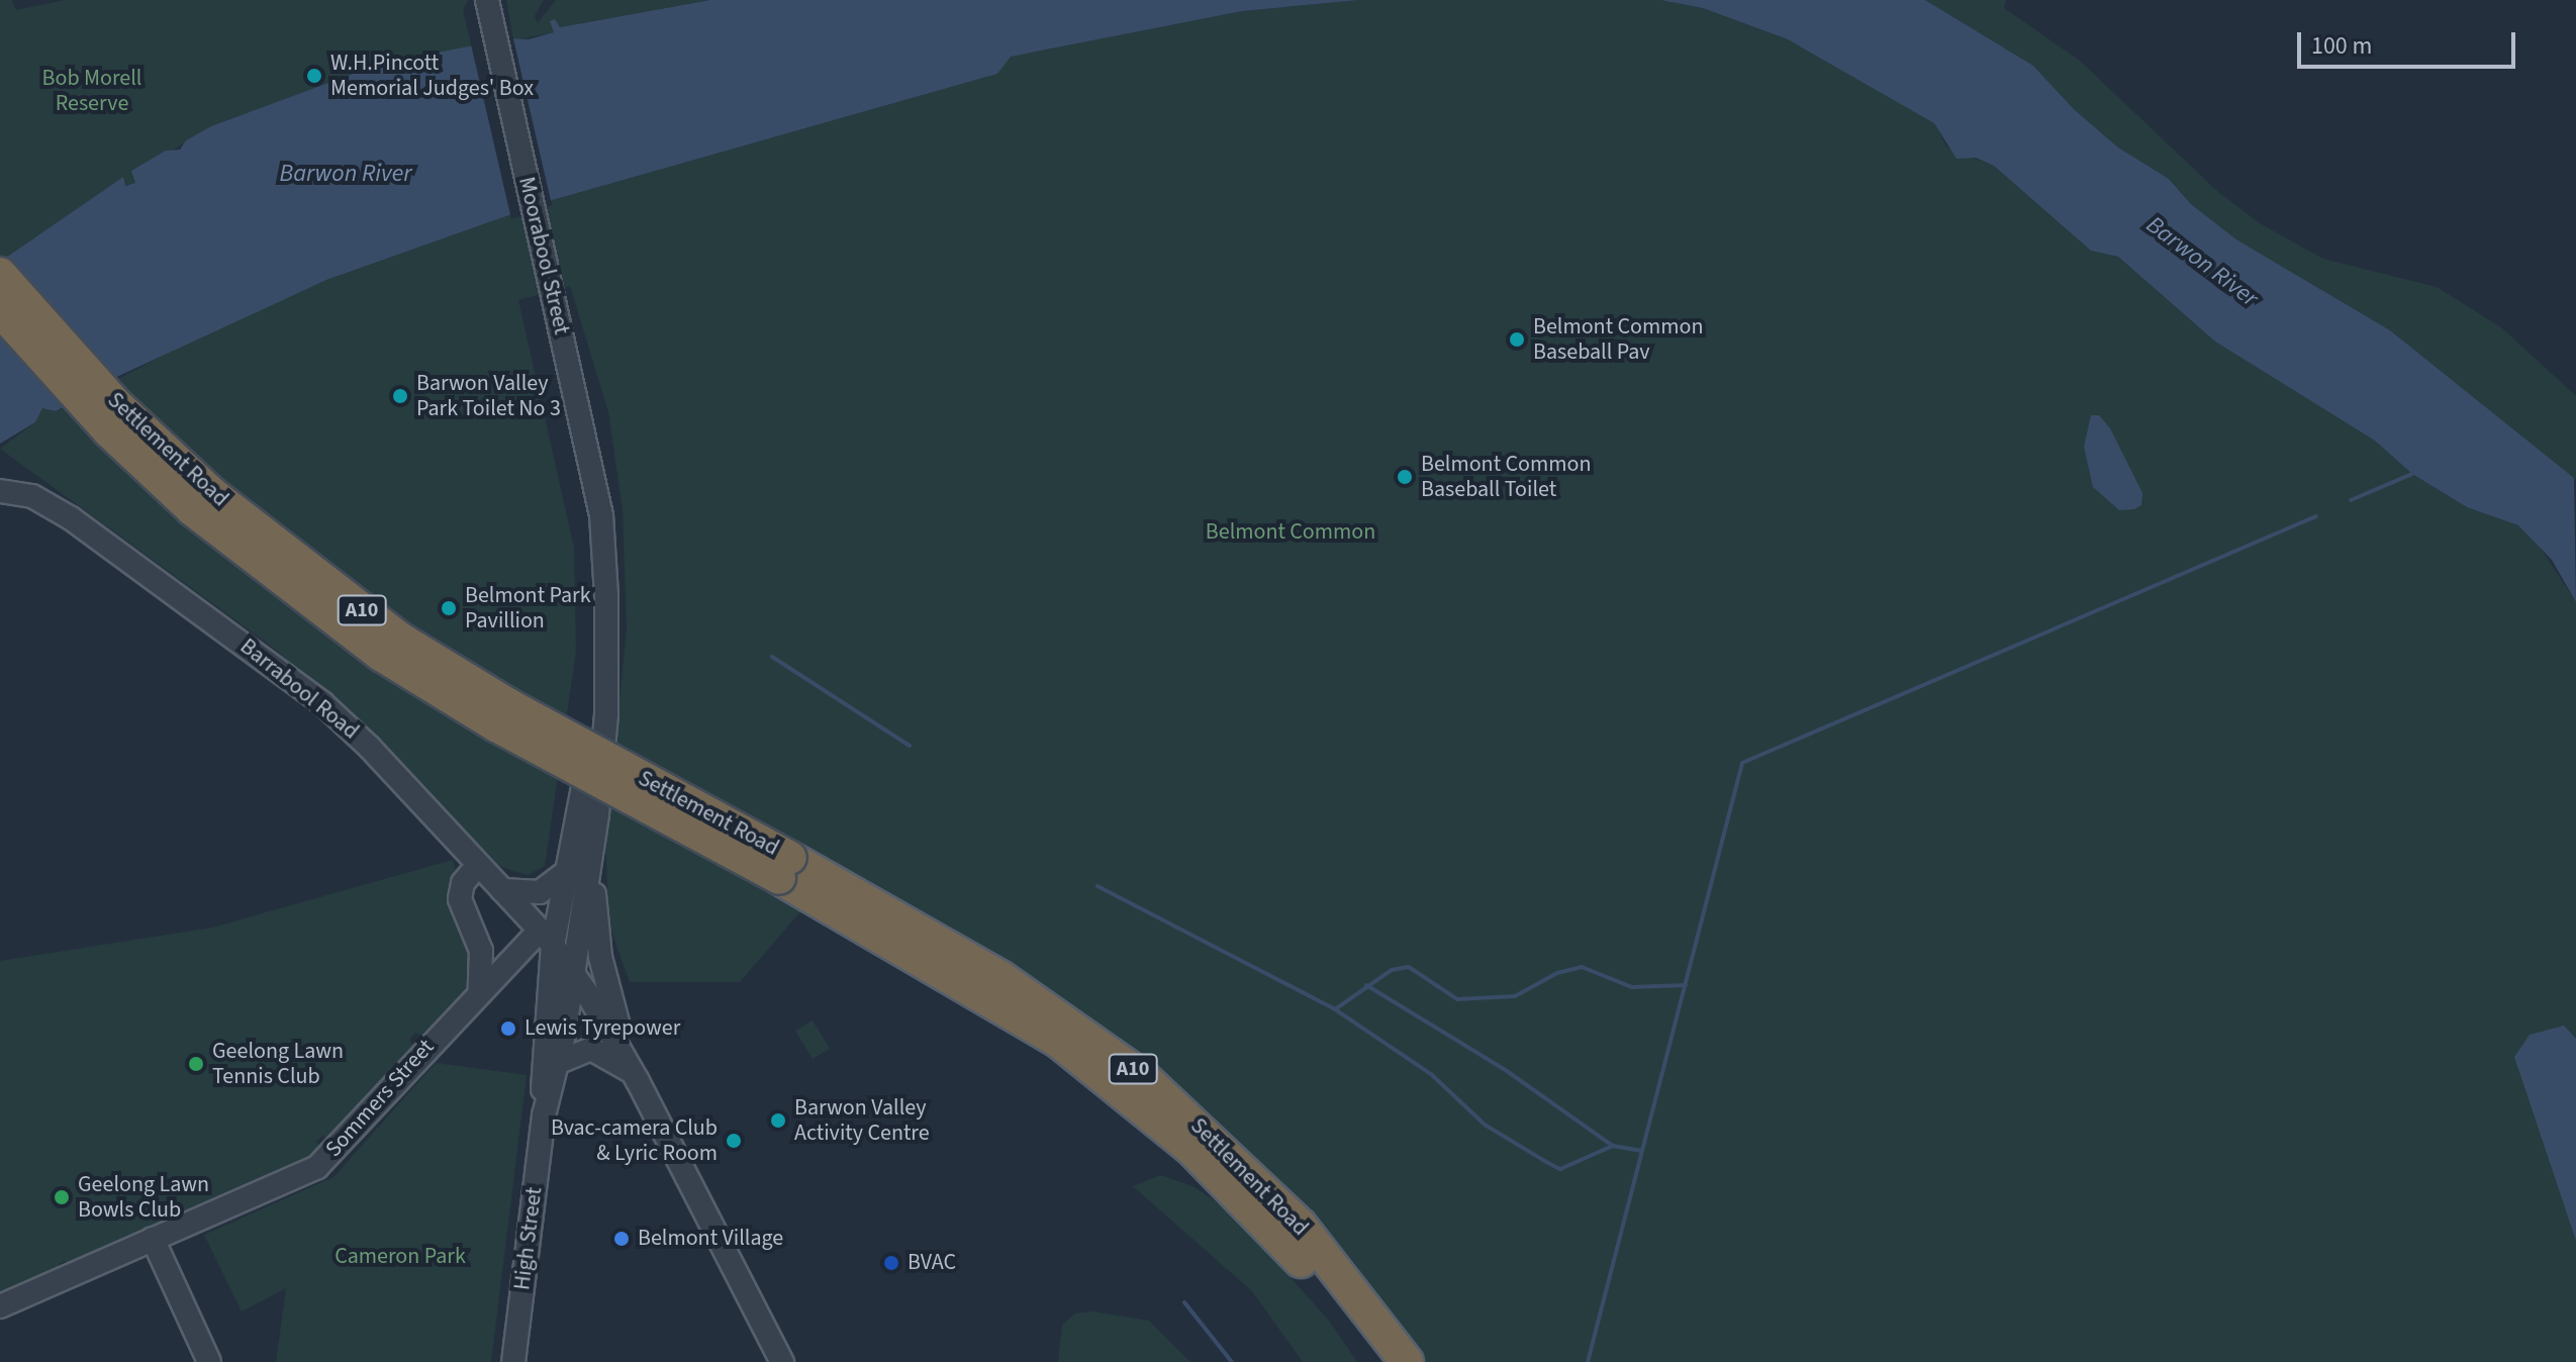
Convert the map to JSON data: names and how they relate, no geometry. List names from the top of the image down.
{
  "streets": {
    "highway": ["Settlement Road", "A10"],
    "street": [
      "Moorabool Street",
      "Barrabool Road",
      "Sommers Street",
      "High Street"
    ]
  },
  "crossings": [
    ["Moorabool Street", "Barrabool Road"],
    ["Moorabool Street", "Sommers Street"],
    ["Moorabool Street", "High Street"],
    ["Barrabool Road", "Sommers Street"],
    ["Barrabool Road", "High Street"],
    ["Sommers Street", "High Street"]
  ],
  "water": ["Barwon River"],
  "parks": ["Bob Morell Reserve", "Belmont Common", "Cameron Park"],
  "places": [
    "W.H.Pincott Memorial Judges' Box",
    "Belmont Common Baseball Pav",
    "Barwon Valley Park Toilet No 3",
    "Belmont Common Baseball Toilet",
    "Belmont Park Pavillion",
    "Lewis Tyrepower",
    "Geelong Lawn Tennis Club",
    "Barwon Valley Activity Centre",
    "Bvac-camera Club & Lyric Room",
    "Geelong Lawn Bowls Club",
    "Belmont Village",
    "BVAC"
  ],
  "scale_bar": "100 m"
}
